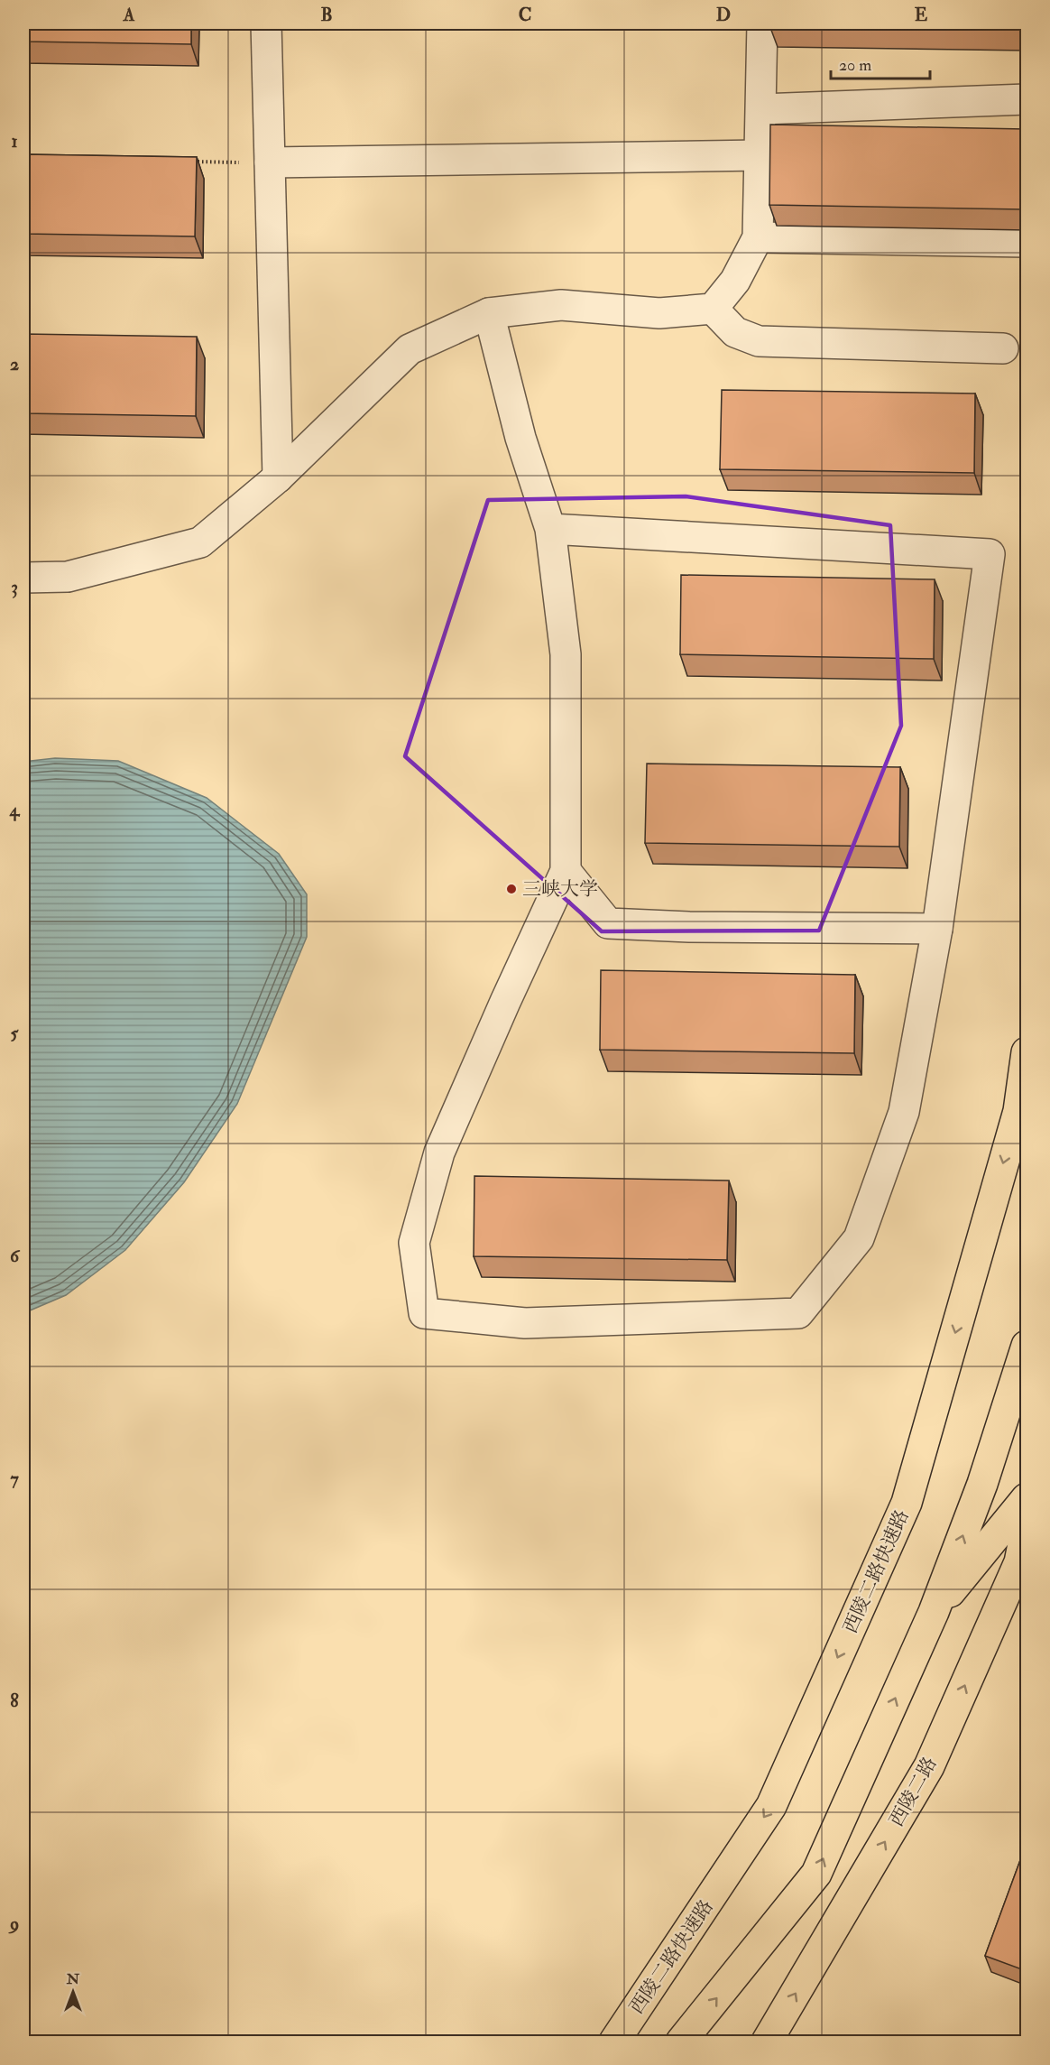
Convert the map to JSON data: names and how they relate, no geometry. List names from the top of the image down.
{
  "streets": {
    "main road": ["西陵二路快速路", "西陵二路"]
  },
  "places": ["三峡大学"],
  "scale_bar": "20 m",
  "north": "top",
  "grid": {
    "columns": [
      "A",
      "B",
      "C",
      "D",
      "E"
    ],
    "rows": [
      "1",
      "2",
      "3",
      "4",
      "5",
      "6",
      "7",
      "8",
      "9"
    ]
  }
}
